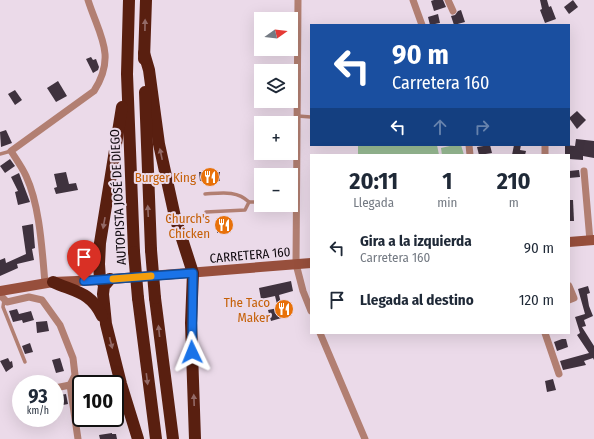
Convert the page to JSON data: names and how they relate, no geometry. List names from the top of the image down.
{
  "streets": {
    "highway": ["AUTOPISTA JOSÉ DE DIEGO"],
    "street": ["CARRETERA 160"]
  },
  "places": {
    "restaurant": ["Burger King", "Church's Chicken", "The Taco Maker"]
  },
  "north": "right",
  "page": {
    "map_buttons": ["+", "−"],
    "turn": ["90 m", "Carretera 160"],
    "eta": [
      "20:11",
      "Llegada",
      "1",
      "min",
      "210",
      "m"
    ],
    "list": [
      {
        "name": "Gira a la izquierda",
        "note": "Carretera 160",
        "value": "90 m"
      },
      {
        "name": "Llegada al destino",
        "value": "120 m"
      }
    ],
    "speed": "93 km/h",
    "limit": "100"
  }
}
